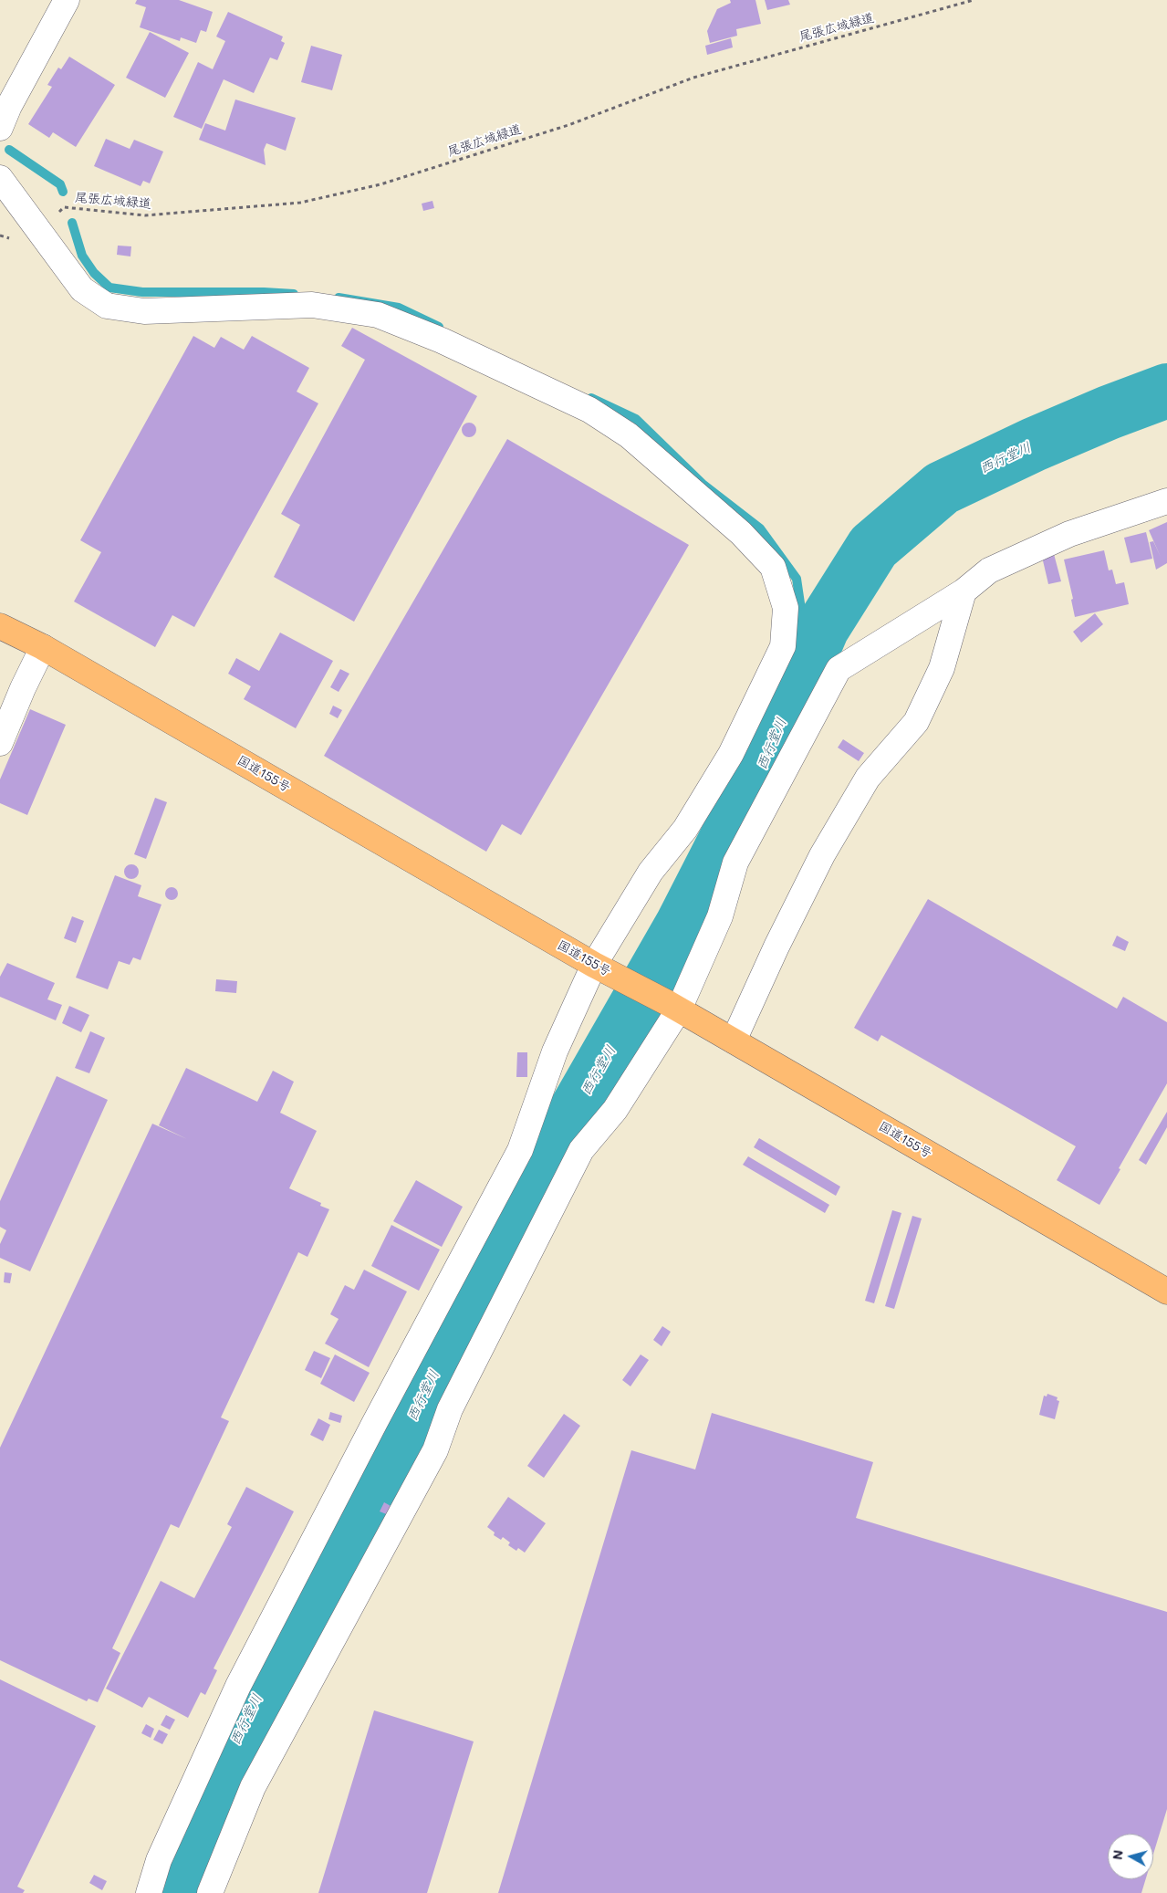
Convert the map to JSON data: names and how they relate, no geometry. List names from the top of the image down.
{
  "streets": {
    "highway": ["国道155号"],
    "path": ["尾張広域緑道"]
  },
  "water": ["西行堂川"],
  "north": "left"
}
